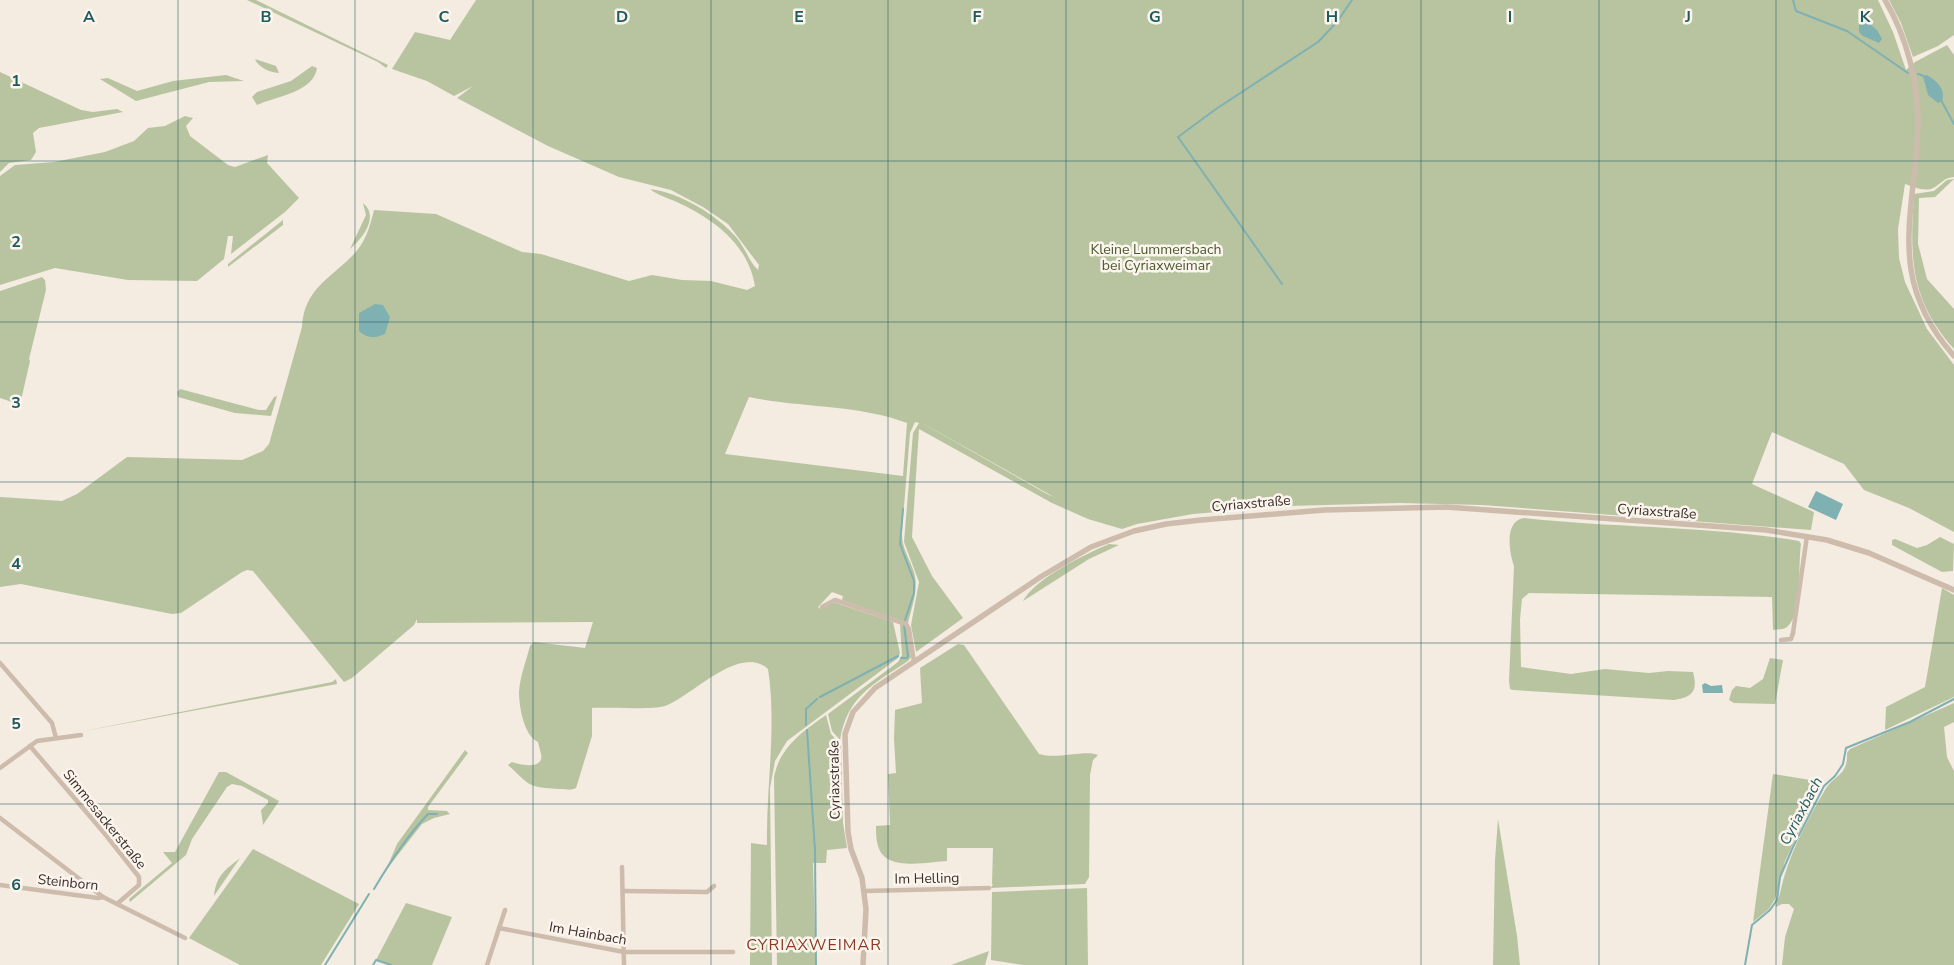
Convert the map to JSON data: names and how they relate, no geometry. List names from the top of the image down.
{
  "streets": {
    "street": [
      "Cyriaxstraße",
      "Simmesackerstraße",
      "Im Helling",
      "Steinborn",
      "Im Hainbach"
    ]
  },
  "crossings": [
    ["Cyriaxstraße", "Im Helling"],
    ["Simmesackerstraße", "Steinborn"]
  ],
  "districts": ["CYRIAXWEIMAR"],
  "water": ["Cyriaxbach"],
  "parks": ["Kleine Lummersbach bei Cyriaxweimar"],
  "grid": {
    "columns": [
      "A",
      "B",
      "C",
      "D",
      "E",
      "F",
      "G",
      "H",
      "I",
      "J",
      "K"
    ],
    "rows": [
      "1",
      "2",
      "3",
      "4",
      "5",
      "6"
    ]
  }
}
